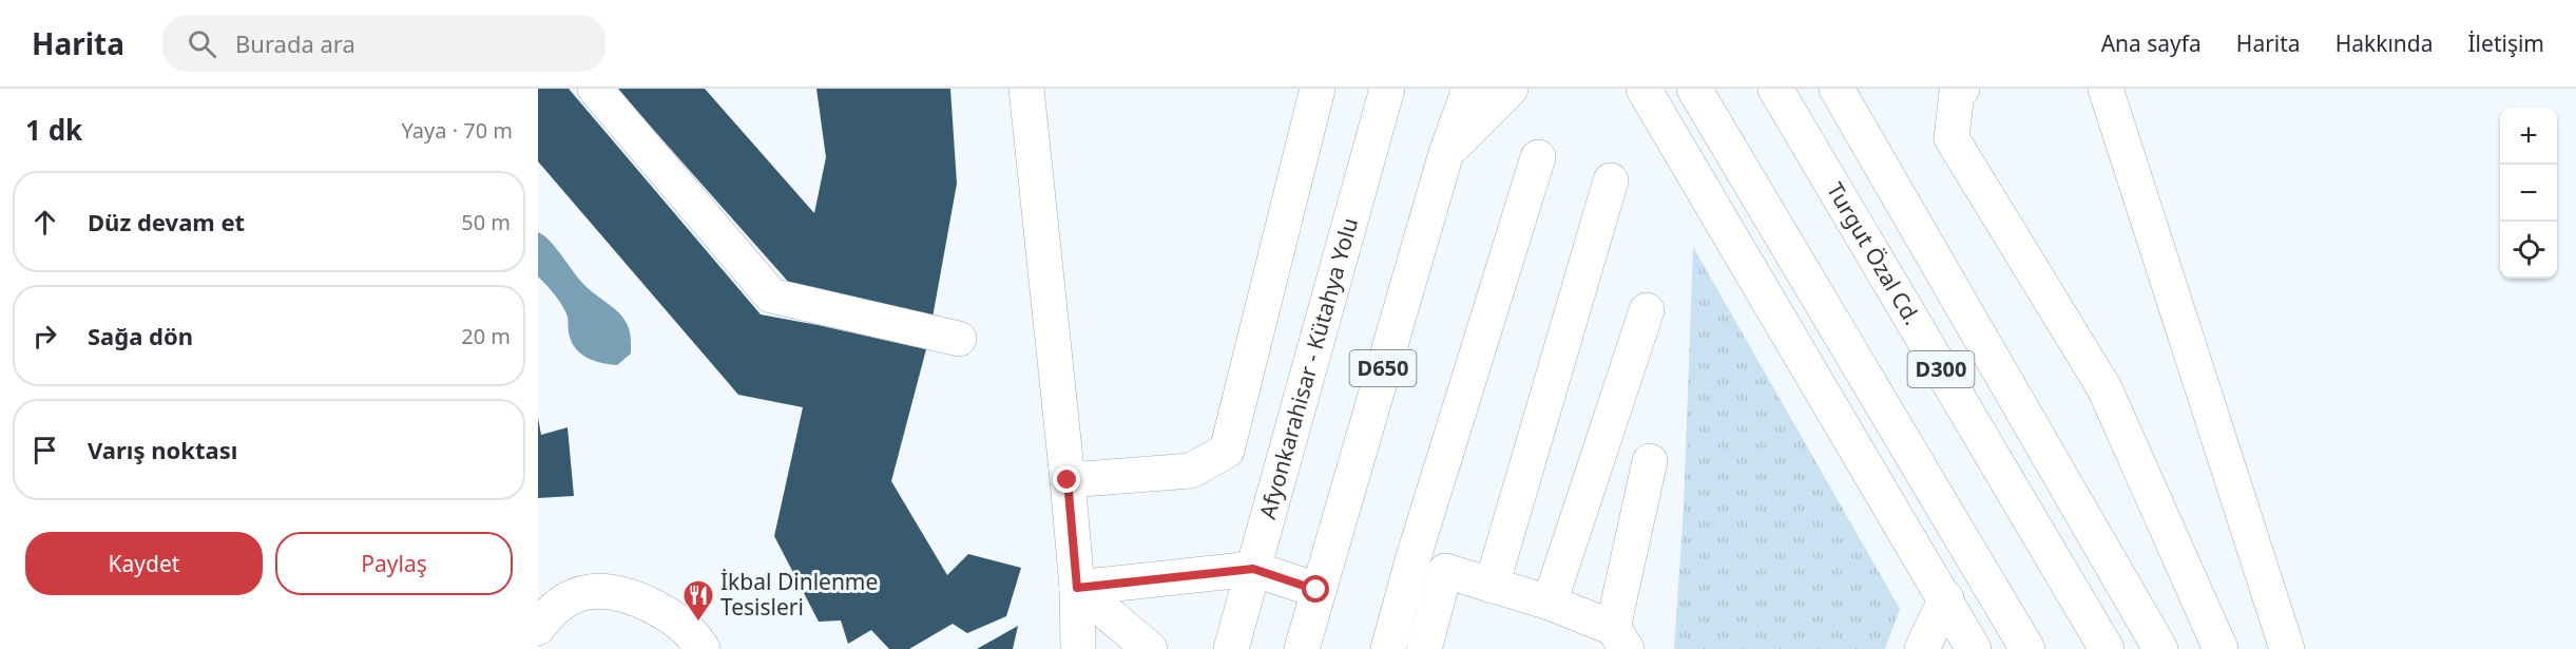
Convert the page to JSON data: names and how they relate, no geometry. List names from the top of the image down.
{
  "streets": {
    "main road": [
      "Turgut Özal Cd.",
      "Afyonkarahisar - Kütahya Yolu",
      "D650",
      "D300"
    ]
  },
  "places": {
    "restaurant": ["İkbal Dinlenme Tesisleri"]
  },
  "page": {
    "header": "Harita",
    "search": "Burada ara",
    "nav": [
      "Ana sayfa",
      "Harita",
      "Hakkında",
      "İletişim"
    ],
    "heading": ["1 dk", "Yaya · 70 m"],
    "map_buttons": ["+", "−"],
    "list": [
      ["Düz devam et", "50 m"],
      ["Sağa dön", "20 m"],
      "Varış noktası"
    ],
    "buttons": ["Kaydet", "Paylaş"]
  }
}
